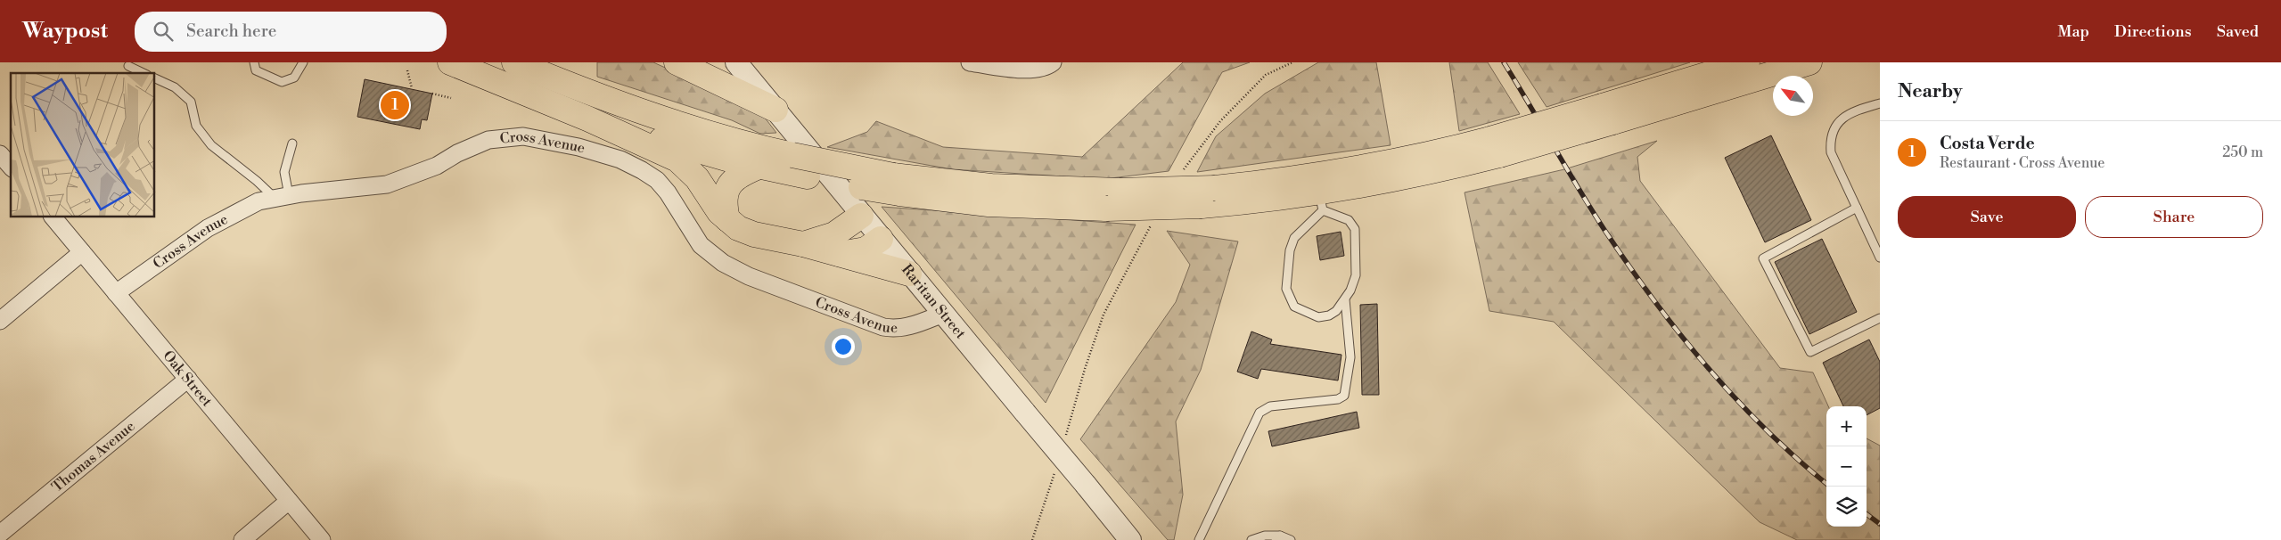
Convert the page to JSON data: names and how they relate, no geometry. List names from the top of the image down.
{
  "streets": {
    "street": [
      "Cross Avenue",
      "Raritan Street",
      "Oak Street",
      "Thomas Avenue"
    ]
  },
  "crossings": [
    ["Cross Avenue", "Raritan Street"],
    ["Cross Avenue", "Oak Street"],
    ["Oak Street", "Thomas Avenue"]
  ],
  "north": "top left",
  "page": {
    "header": "Waypost",
    "search": "Search here",
    "nav": ["Map", "Directions", "Saved"],
    "heading": "Nearby",
    "pins": "1",
    "list": [
      {
        "mark": "1",
        "name": "Costa Verde",
        "note": "Restaurant · Cross Avenue",
        "value": "250 m"
      }
    ],
    "buttons": ["Save", "Share"],
    "map_buttons": ["+", "−"]
  }
}
